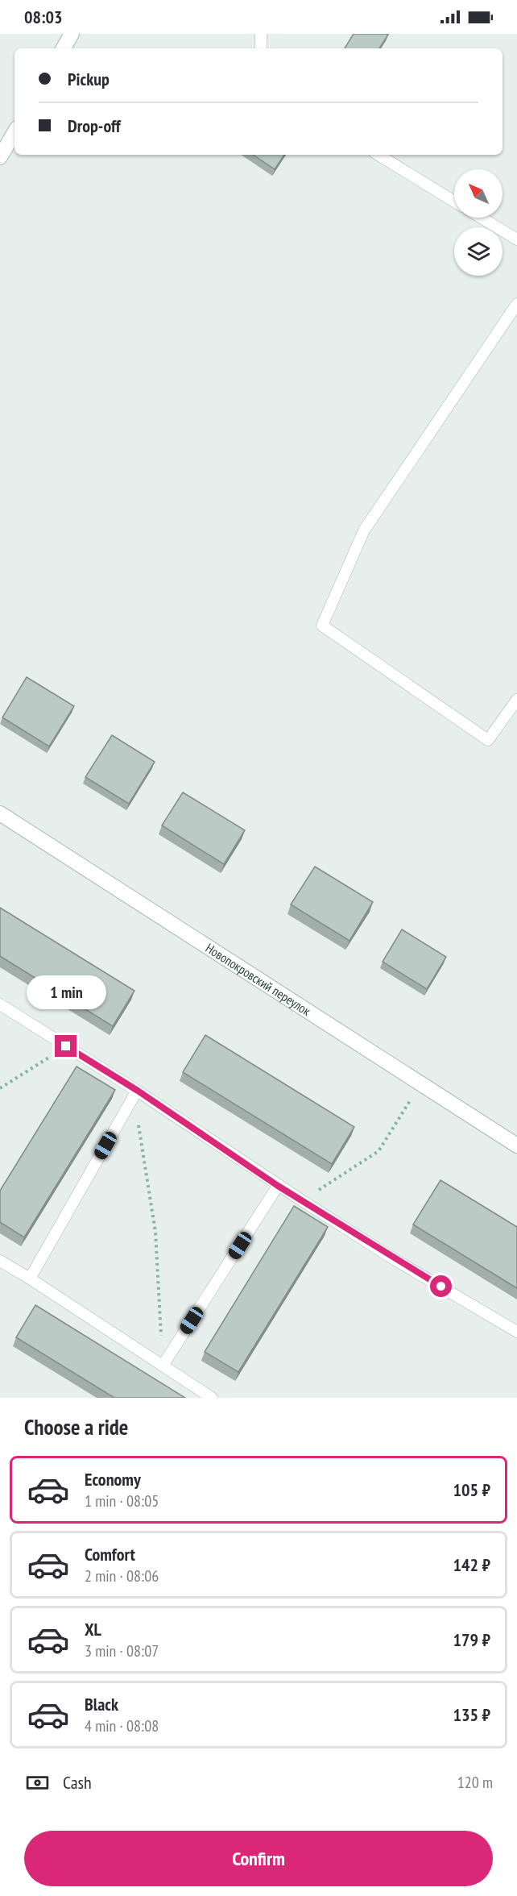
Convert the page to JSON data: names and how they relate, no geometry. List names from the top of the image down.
{
  "streets": {
    "street": ["Новопокровский переулок"]
  },
  "north": "top left",
  "page": {
    "status": "08:03",
    "banner": ["Pickup", "Drop-off"],
    "bubble": "1 min",
    "heading": "Choose a ride",
    "list": [
      {
        "name": "Economy",
        "note": "1 min · 08:05",
        "value": "105 ₽"
      },
      {
        "name": "Comfort",
        "note": "2 min · 08:06",
        "value": "142 ₽"
      },
      {
        "name": "XL",
        "note": "3 min · 08:07",
        "value": "179 ₽"
      },
      {
        "name": "Black",
        "note": "4 min · 08:08",
        "value": "135 ₽"
      }
    ],
    "pay": ["Cash", "120 m"],
    "buttons": "Confirm"
  }
}
